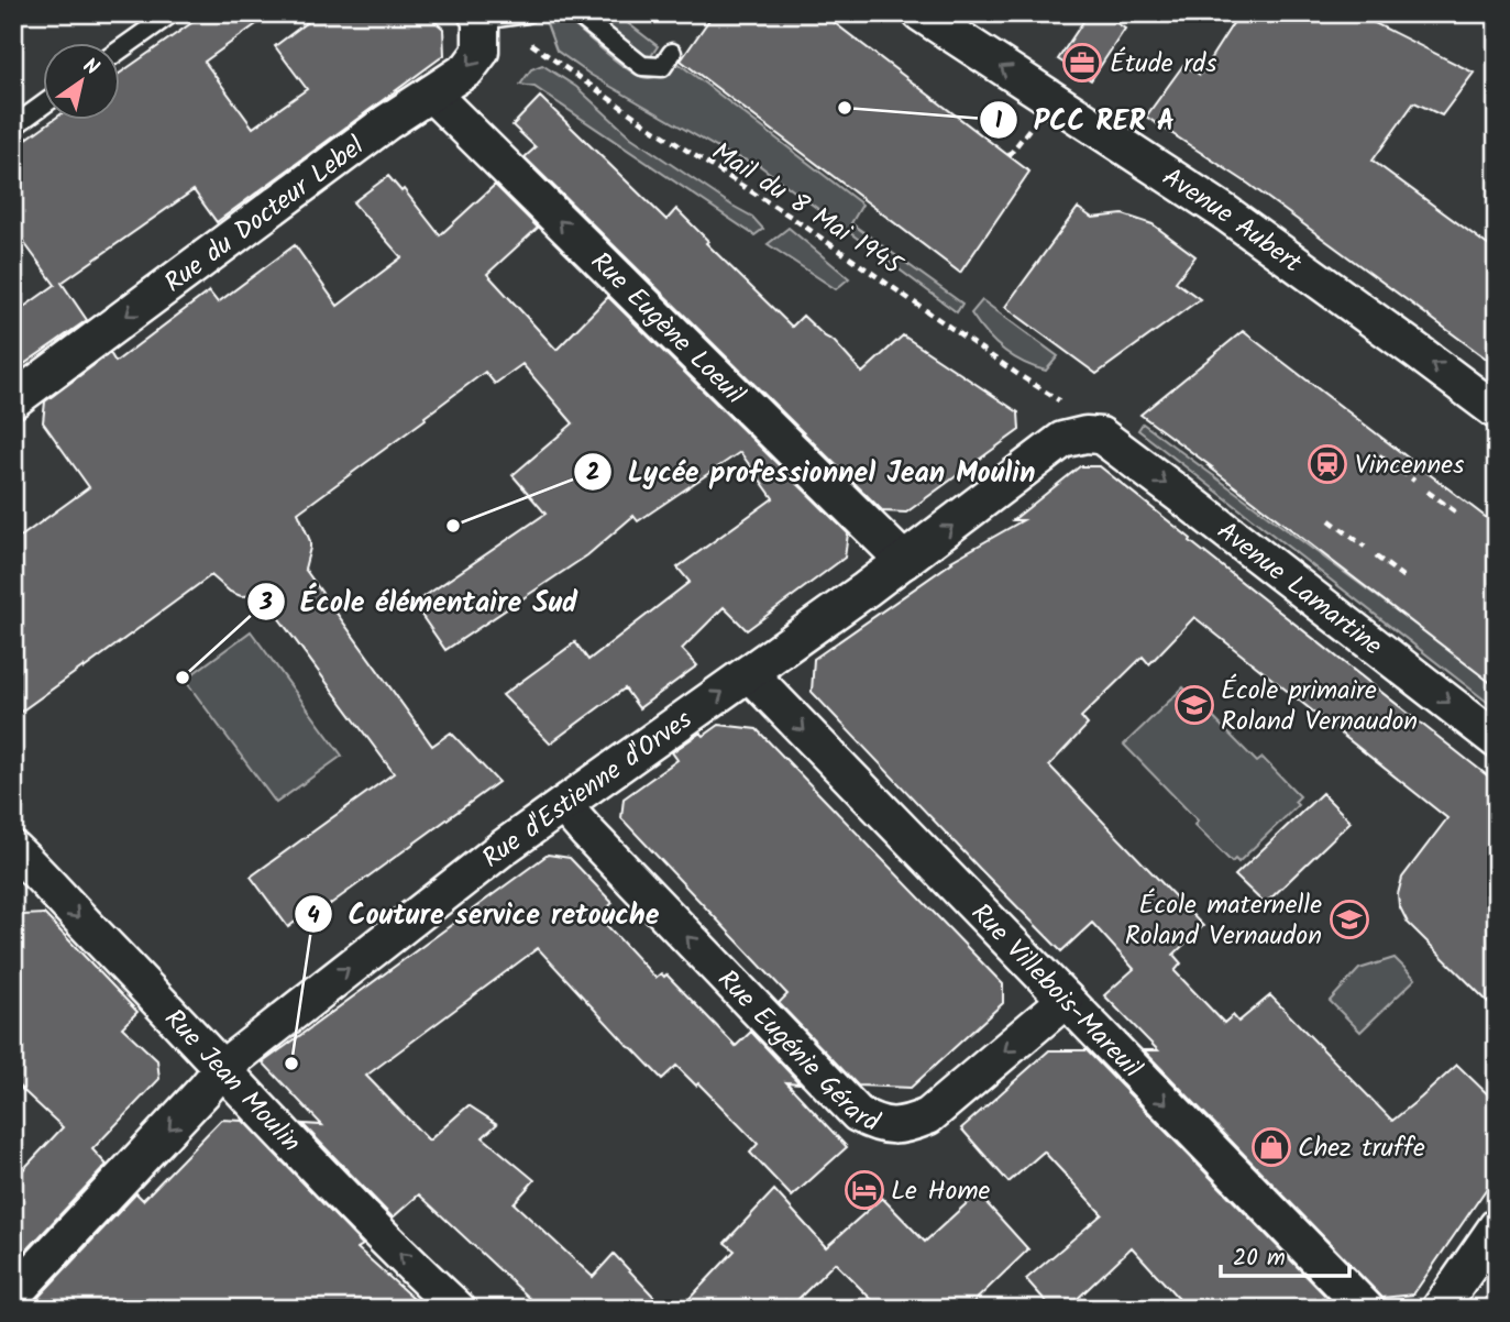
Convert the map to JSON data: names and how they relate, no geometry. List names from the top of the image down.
{
  "streets": {
    "street": [
      "Rue du Docteur Lebel",
      "Avenue Aubert",
      "Rue Eugène Loeuil",
      "Avenue Lamartine",
      "Rue d'Estienne d'Orves",
      "Rue Villebois-Mareuil",
      "Rue Eugénie Gérard",
      "Rue Jean Moulin"
    ],
    "path": ["Mail du 8 Mai 1945"]
  },
  "crossings": [
    ["Rue du Docteur Lebel", "Rue Eugène Loeuil"],
    ["Rue Eugène Loeuil", "Rue d'Estienne d'Orves"],
    ["Avenue Lamartine", "Rue d'Estienne d'Orves"],
    ["Rue d'Estienne d'Orves", "Rue Villebois-Mareuil"],
    ["Rue d'Estienne d'Orves", "Rue Eugénie Gérard"],
    ["Rue d'Estienne d'Orves", "Rue Jean Moulin"],
    ["Rue Villebois-Mareuil", "Rue Eugénie Gérard"]
  ],
  "one_way": [
    "Rue du Docteur Lebel",
    "Avenue Aubert",
    "Rue Eugène Loeuil",
    "Avenue Lamartine",
    "Rue Villebois-Mareuil"
  ],
  "places": {
    "office": ["Étude rds"],
    "other": [
      "PCC RER A",
      "Lycée professionnel Jean Moulin",
      "École élémentaire Sud",
      "Couture service retouche"
    ],
    "station": ["Vincennes"],
    "school or university": ["École primaire Roland Vernaudon", "École maternelle Roland Vernaudon"],
    "shop": ["Chez truffe"],
    "hotel": ["Le Home"]
  },
  "scale_bar": "20 m",
  "north": "top right"
}
